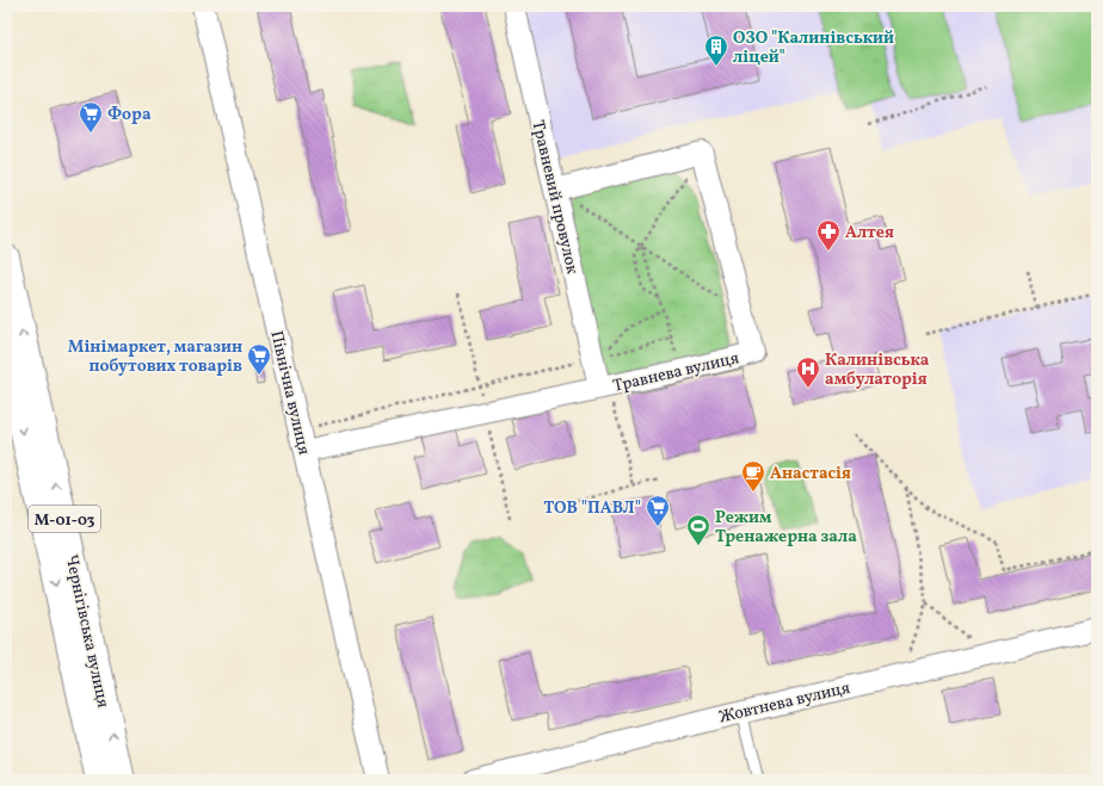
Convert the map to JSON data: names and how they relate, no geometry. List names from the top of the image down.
{
  "streets": {
    "main road": ["М-01-03", "Чернігівська вулиця"],
    "street": [
      "Травневий провулок",
      "Травнева вулиця",
      "Північна вулиця",
      "Жовтнева вулиця"
    ]
  },
  "crossings": [
    ["Травневий провулок", "Травнева вулиця"],
    ["Травнева вулиця", "Північна вулиця"]
  ],
  "places": {
    "building": ["ОЗО \"Калинівський ліцей\""],
    "supermarket": ["Фора", "Мінімаркет, магазин побутових товарів", "ТОВ \"ПАВЛ\""],
    "pharmacy": ["Алтея"],
    "hospital": ["Калинівська амбулаторія"],
    "cafe": ["Анастасія"],
    "sports": ["Режим Тренажерна зала"]
  }
}
